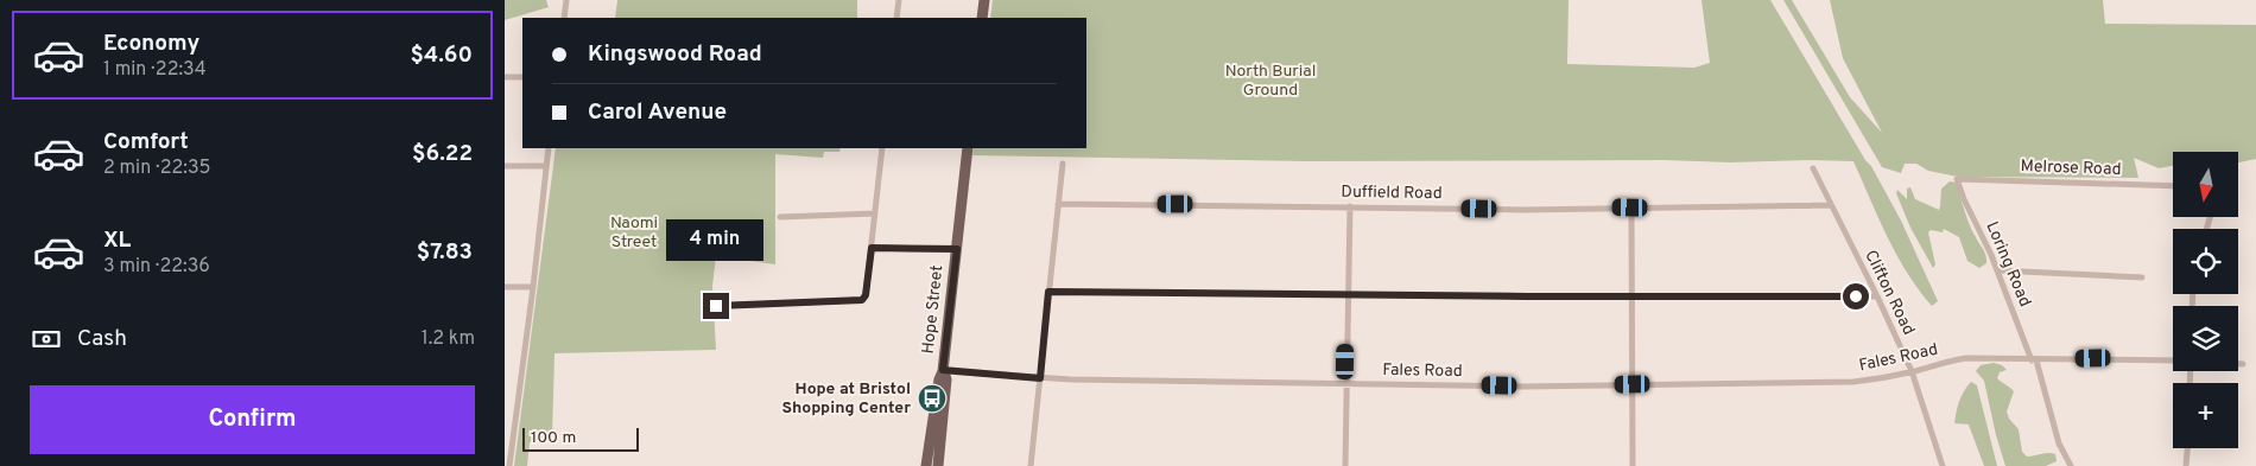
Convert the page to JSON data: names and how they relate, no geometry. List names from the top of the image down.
{
  "streets": {
    "main road": ["Hope Street"],
    "street": [
      "Melrose Road",
      "Duffield Road",
      "Loring Road",
      "Clifton Road",
      "Fales Road"
    ]
  },
  "crossings": [
    ["Melrose Road", "Loring Road"],
    ["Duffield Road", "Clifton Road"],
    ["Loring Road", "Fales Road"],
    ["Clifton Road", "Fales Road"],
    ["Hope Street", "Fales Road"]
  ],
  "parks": ["North Burial Ground", "Naomi Street"],
  "places": {
    "bus stop": ["Hope at Bristol Shopping Center"]
  },
  "scale_bar": "100 m",
  "north": "bottom",
  "page": {
    "list": [
      {
        "name": "Economy",
        "note": "1 min · 22:34",
        "value": "$4.60"
      },
      {
        "name": "Comfort",
        "note": "2 min · 22:35",
        "value": "$6.22"
      },
      {
        "name": "XL",
        "note": "3 min · 22:36",
        "value": "$7.83"
      }
    ],
    "banner": ["Kingswood Road", "Carol Avenue"],
    "map_buttons": "+",
    "bubble": "4 min",
    "pay": ["Cash", "1.2 km"],
    "buttons": "Confirm",
    "scale": "100 m"
  }
}
